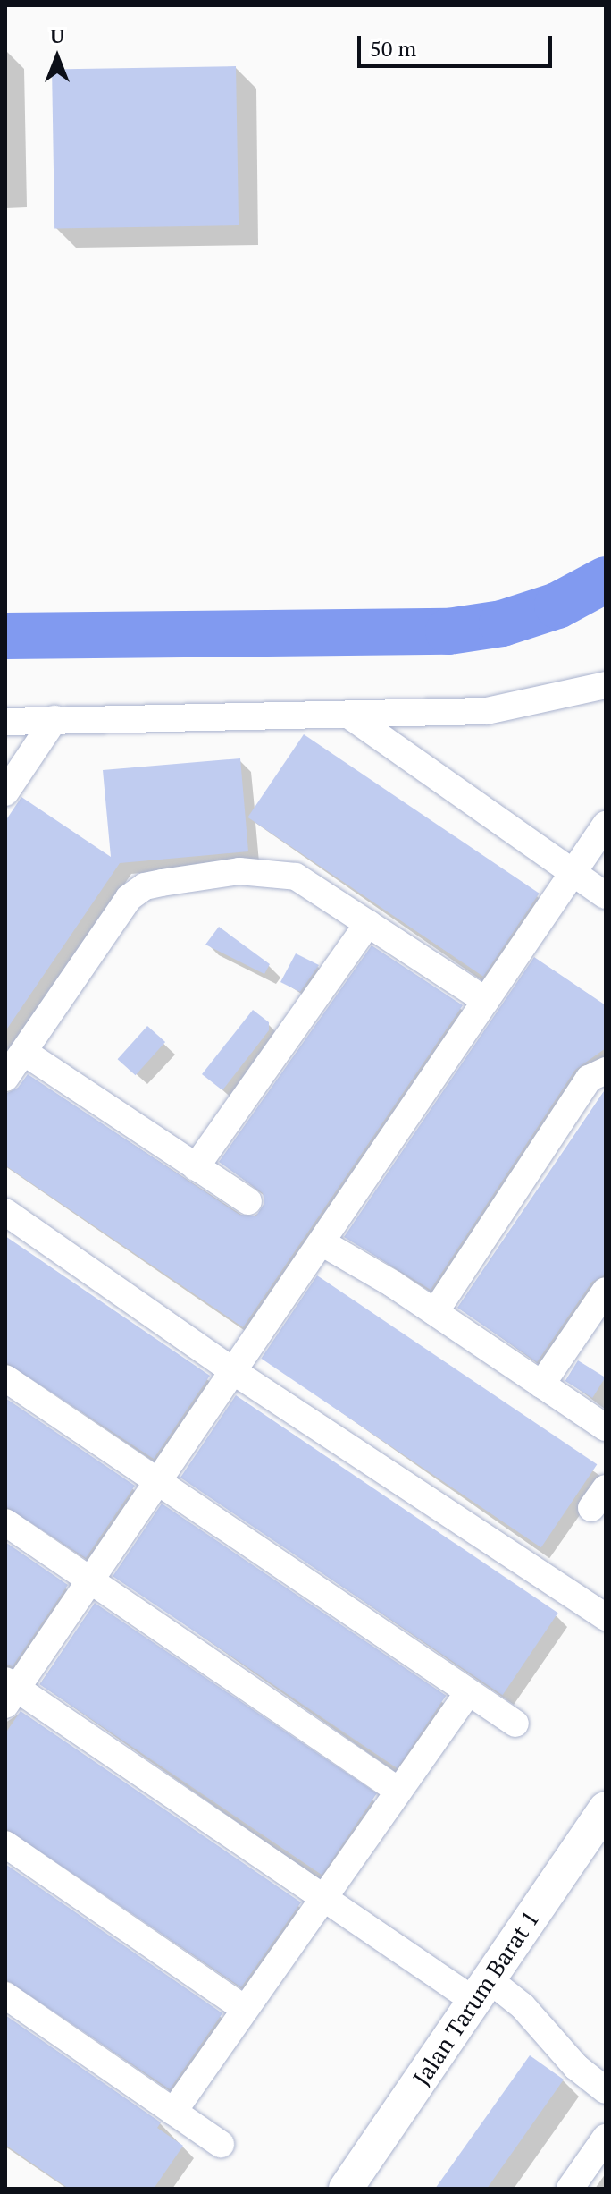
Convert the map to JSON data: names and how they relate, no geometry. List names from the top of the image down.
{
  "streets": {
    "street": ["Jalan Tarum Barat 1"]
  },
  "scale_bar": "50 m",
  "north": "top"
}
